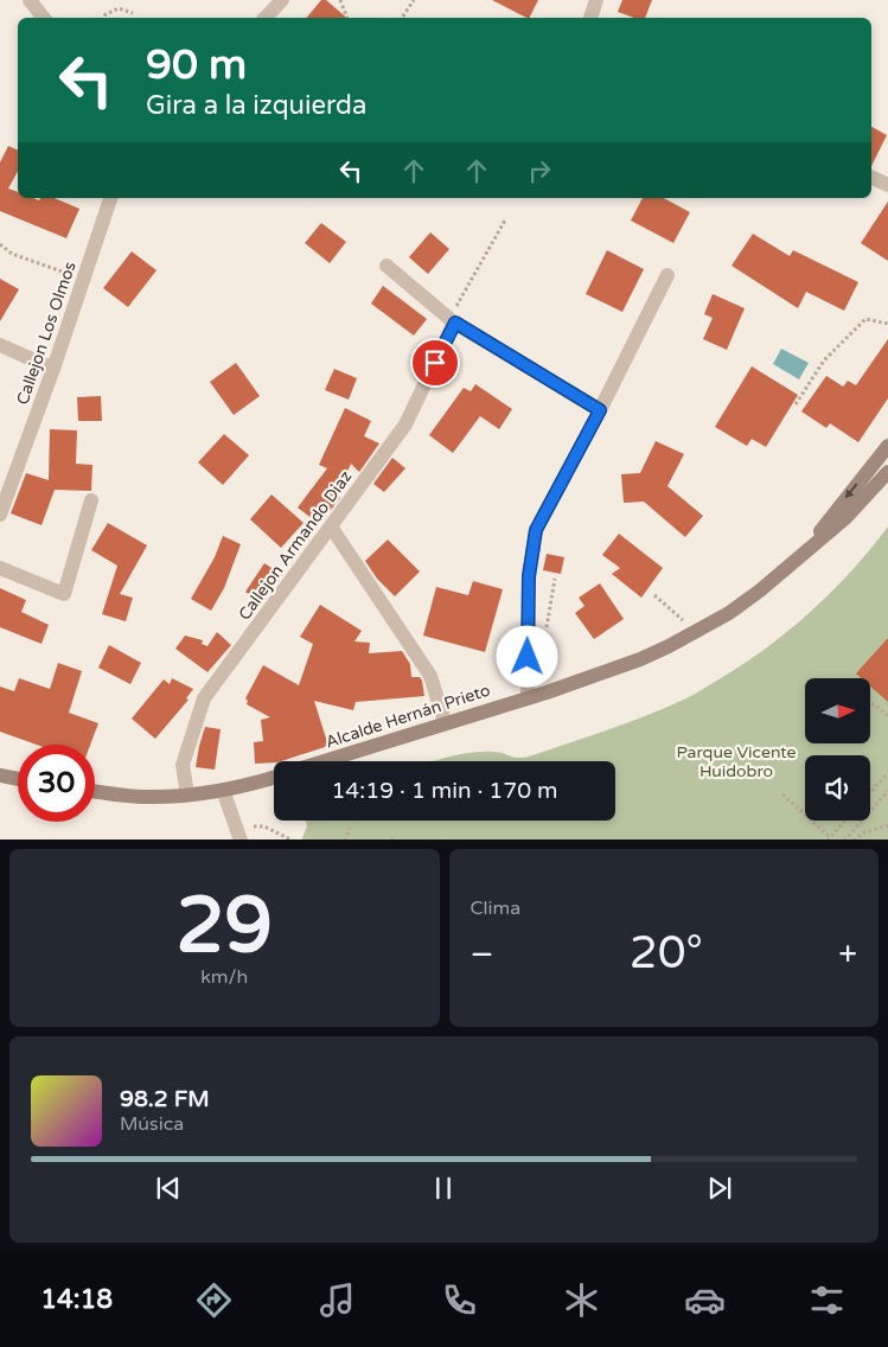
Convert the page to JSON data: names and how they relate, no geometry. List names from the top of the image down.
{
  "streets": {
    "main road": ["Alcalde Hernán Prieto"],
    "street": ["Callejon Los Olmos", "Callejon Armando Diaz"]
  },
  "parks": ["Parque Vicente Huidobro"],
  "north": "right",
  "page": {
    "turn": ["90 m", "Gira a la izquierda"],
    "limit": "30",
    "trip": "14:19 · 1 min · 170 m",
    "tile": [
      ["29", "km/h"],
      "Clima"
    ],
    "heat": ["−", "20°", "+"],
    "song": ["98.2 FM", "Música"],
    "tabs": "14:18"
  }
}
